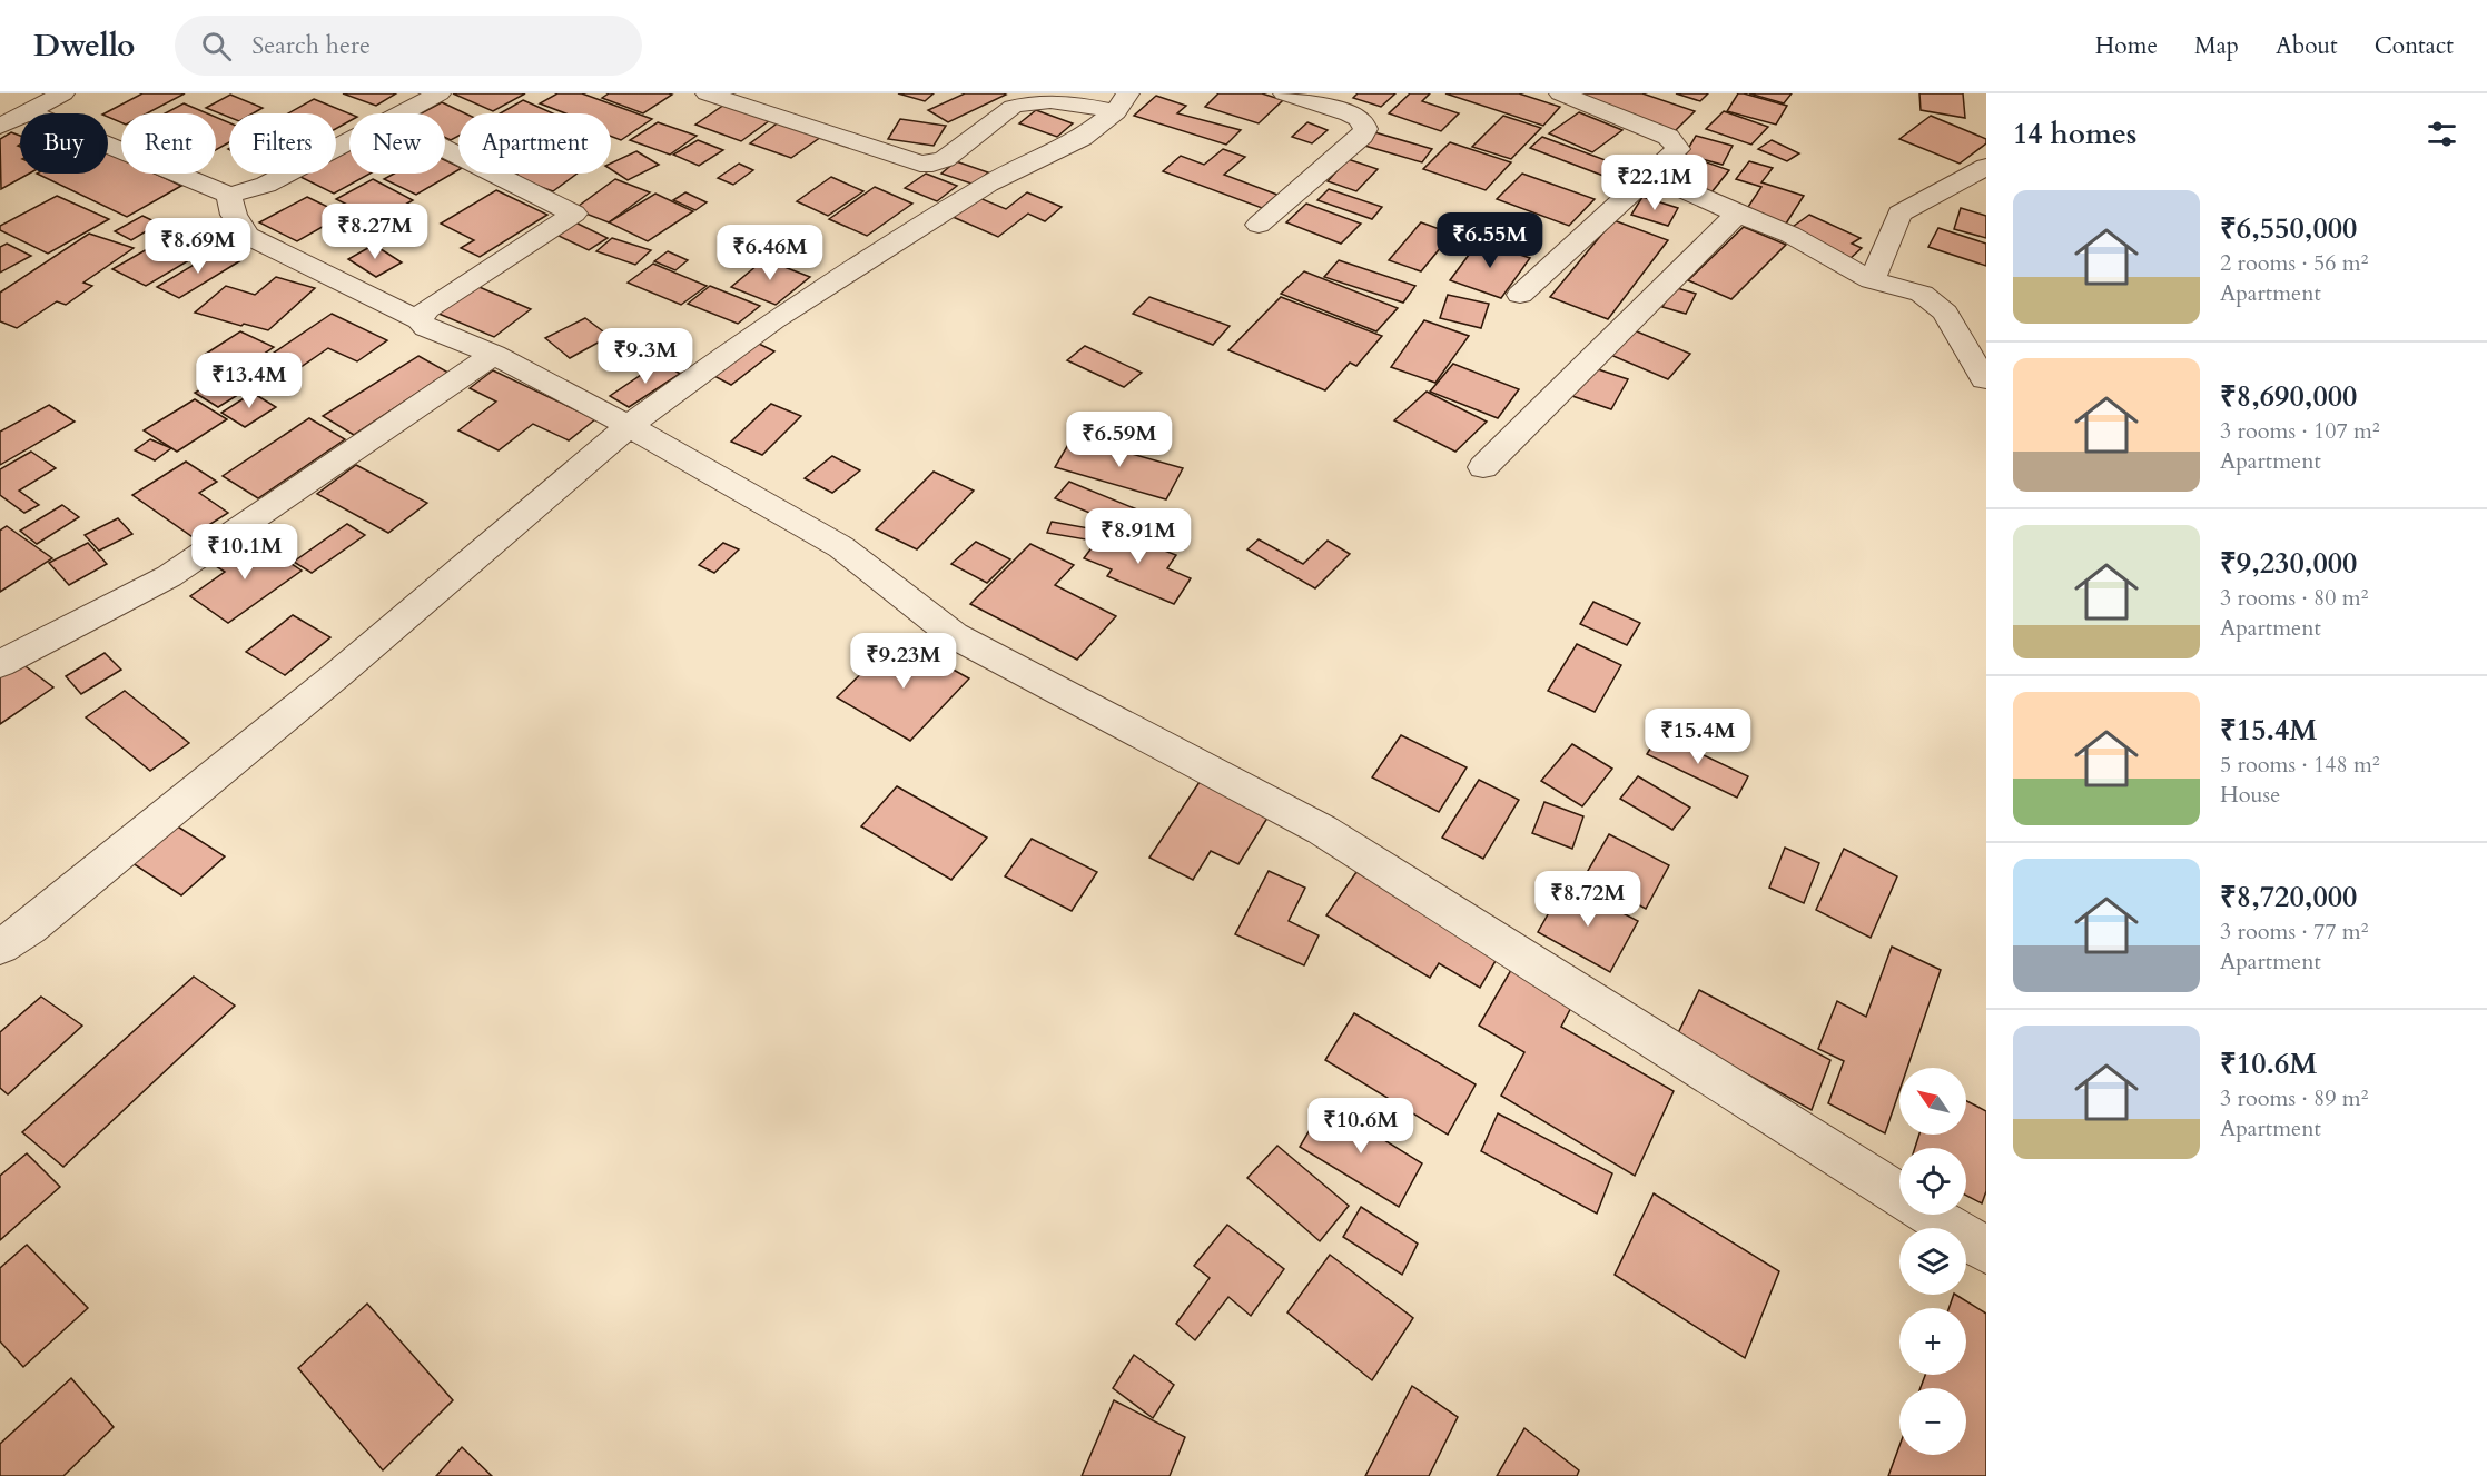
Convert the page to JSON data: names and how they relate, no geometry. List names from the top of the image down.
{
  "north": "top left",
  "page": {
    "header": "Dwello",
    "search": "Search here",
    "nav": [
      "Home",
      "Map",
      "About",
      "Contact"
    ],
    "heading": "14 homes",
    "chip": [
      "Buy",
      "Rent",
      "Filters",
      "New",
      "Apartment"
    ],
    "price": [
      "₹22.1M",
      "₹8.27M",
      "₹6.55M",
      "₹8.69M",
      "₹6.46M",
      "₹9.3M",
      "₹13.4M",
      "₹6.59M",
      "₹8.91M",
      "₹10.1M",
      "₹9.23M",
      "₹15.4M",
      "₹8.72M",
      "₹10.6M"
    ],
    "list": [
      {
        "name": "₹6,550,000",
        "note": "2 rooms · 56 m² · Apartment"
      },
      {
        "name": "₹8,690,000",
        "note": "3 rooms · 107 m² · Apartment"
      },
      {
        "name": "₹9,230,000",
        "note": "3 rooms · 80 m² · Apartment"
      },
      {
        "name": "₹15.4M",
        "note": "5 rooms · 148 m² · House"
      },
      {
        "name": "₹8,720,000",
        "note": "3 rooms · 77 m² · Apartment"
      },
      {
        "name": "₹10.6M",
        "note": "3 rooms · 89 m² · Apartment"
      }
    ],
    "map_buttons": ["+", "−"]
  }
}
